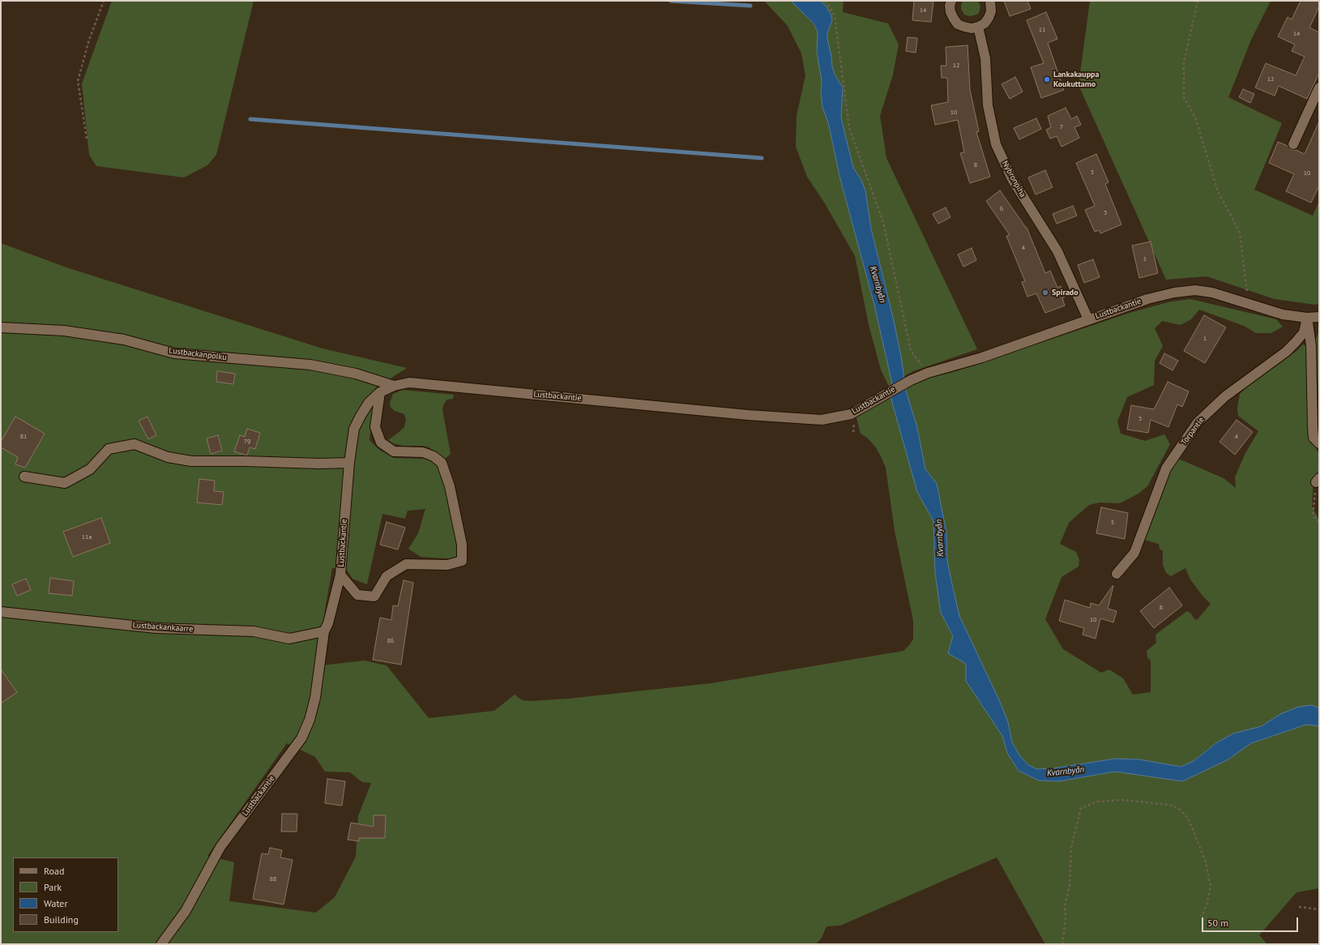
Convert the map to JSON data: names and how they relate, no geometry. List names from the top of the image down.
{
  "streets": {
    "street": [
      "Nybronpiha",
      "Lustbackantie",
      "Lustbackanpolku",
      "Torpantie",
      "Lustbackankaarre"
    ]
  },
  "crossings": [
    ["Nybronpiha", "Lustbackantie"],
    ["Lustbackantie", "Lustbackanpolku"],
    ["Lustbackantie", "Torpantie"],
    ["Lustbackantie", "Lustbackankaarre"]
  ],
  "water": ["Kvarnbyån"],
  "places": ["Lankakauppa Koukuttamo", "Spirado"],
  "house_numbers": [
    "14",
    "11",
    "14",
    "12",
    "12",
    "10",
    "7",
    "8",
    "5",
    "10",
    "6",
    "3",
    "4",
    "1",
    "1",
    "3",
    "81",
    "4",
    "79",
    "5",
    "11a",
    "8",
    "10",
    "86",
    "88"
  ],
  "legend": [
    "Road",
    "Park",
    "Water",
    "Building"
  ],
  "scale_bar": "50 m"
}
